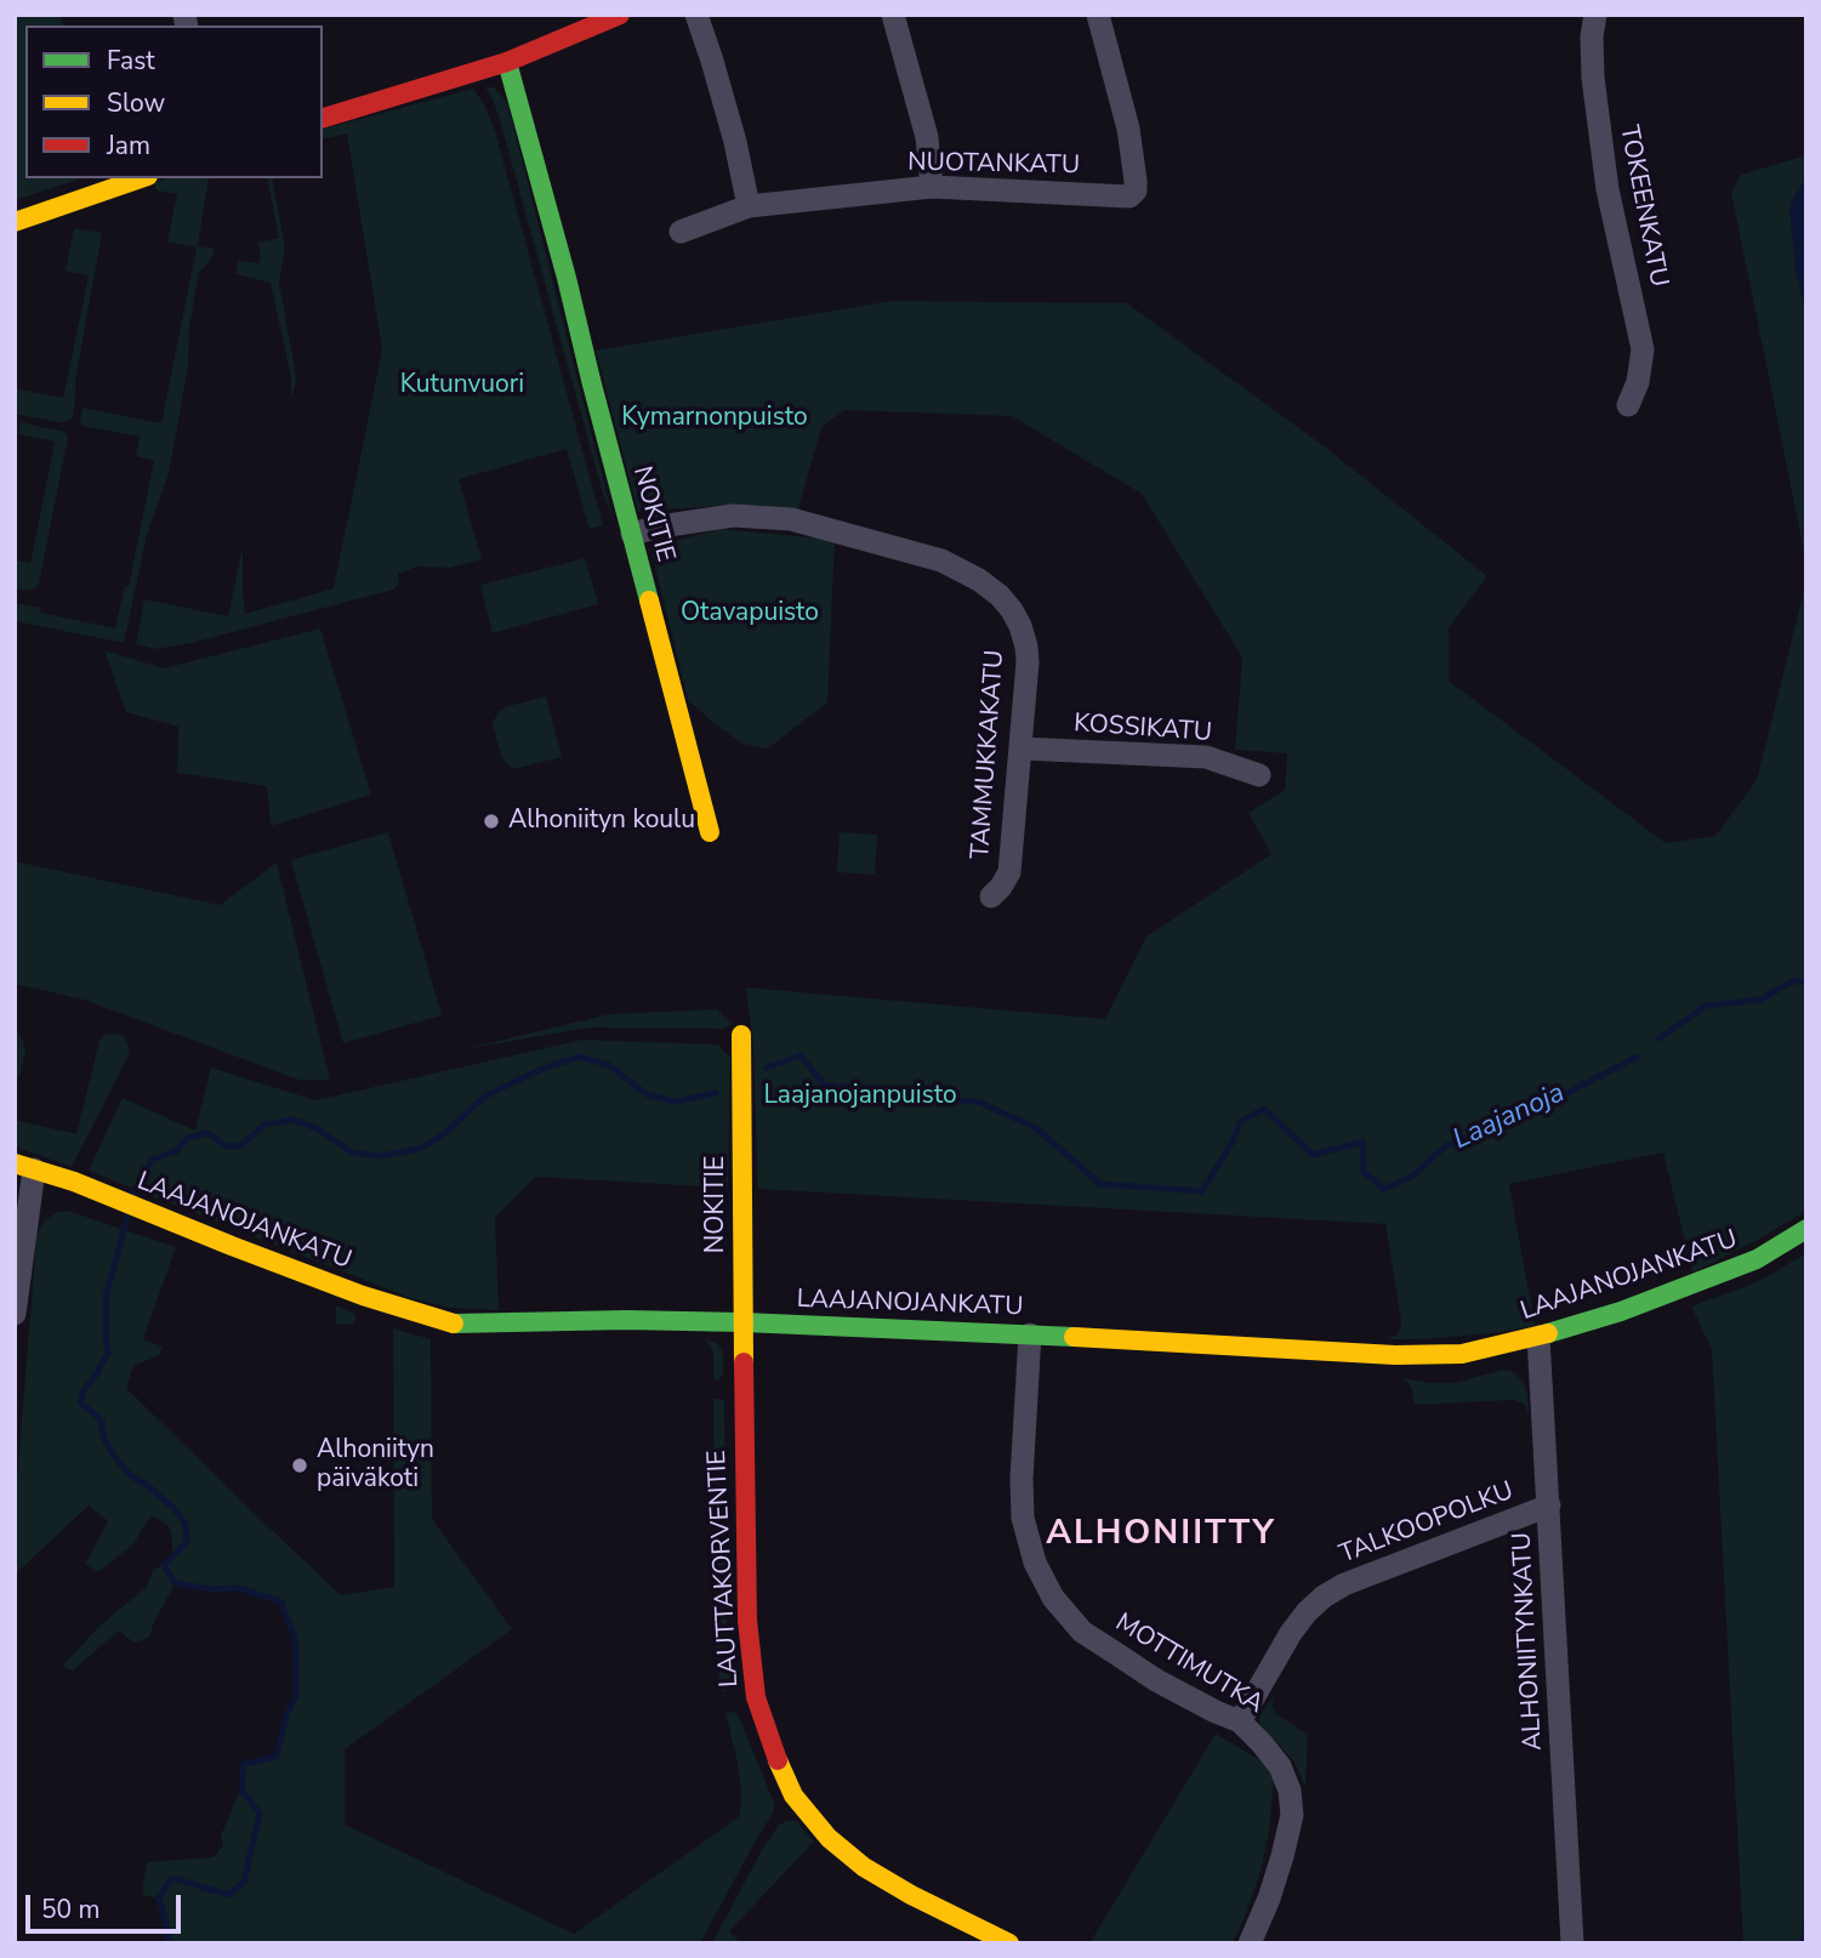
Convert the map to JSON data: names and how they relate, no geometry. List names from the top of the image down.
{
  "streets": {
    "street": [
      "NUOTANKATU",
      "TOKEENKATU",
      "NOKITIE",
      "KOSSIKATU",
      "TAMMUKKAKATU",
      "LAAJANOJANKATU",
      "TALKOOPOLKU",
      "LAUTTAKORVENTIE",
      "ALHONIITYNKATU",
      "MOTTIMUTKA"
    ]
  },
  "crossings": [
    ["NOKITIE", "TAMMUKKAKATU"],
    ["NOKITIE", "LAAJANOJANKATU"],
    ["NOKITIE", "LAUTTAKORVENTIE"],
    ["KOSSIKATU", "TAMMUKKAKATU"],
    ["LAAJANOJANKATU", "LAUTTAKORVENTIE"],
    ["LAAJANOJANKATU", "ALHONIITYNKATU"],
    ["LAAJANOJANKATU", "MOTTIMUTKA"],
    ["TALKOOPOLKU", "ALHONIITYNKATU"],
    ["TALKOOPOLKU", "MOTTIMUTKA"]
  ],
  "districts": ["ALHONIITTY"],
  "water": ["Laajanoja"],
  "parks": [
    "Kutunvuori",
    "Kymarnonpuisto",
    "Otavapuisto",
    "Laajanojanpuisto"
  ],
  "places": ["Alhoniityn koulu", "Alhoniityn päiväkoti"],
  "legend": ["Fast", "Slow", "Jam"],
  "scale_bar": "50 m"
}
